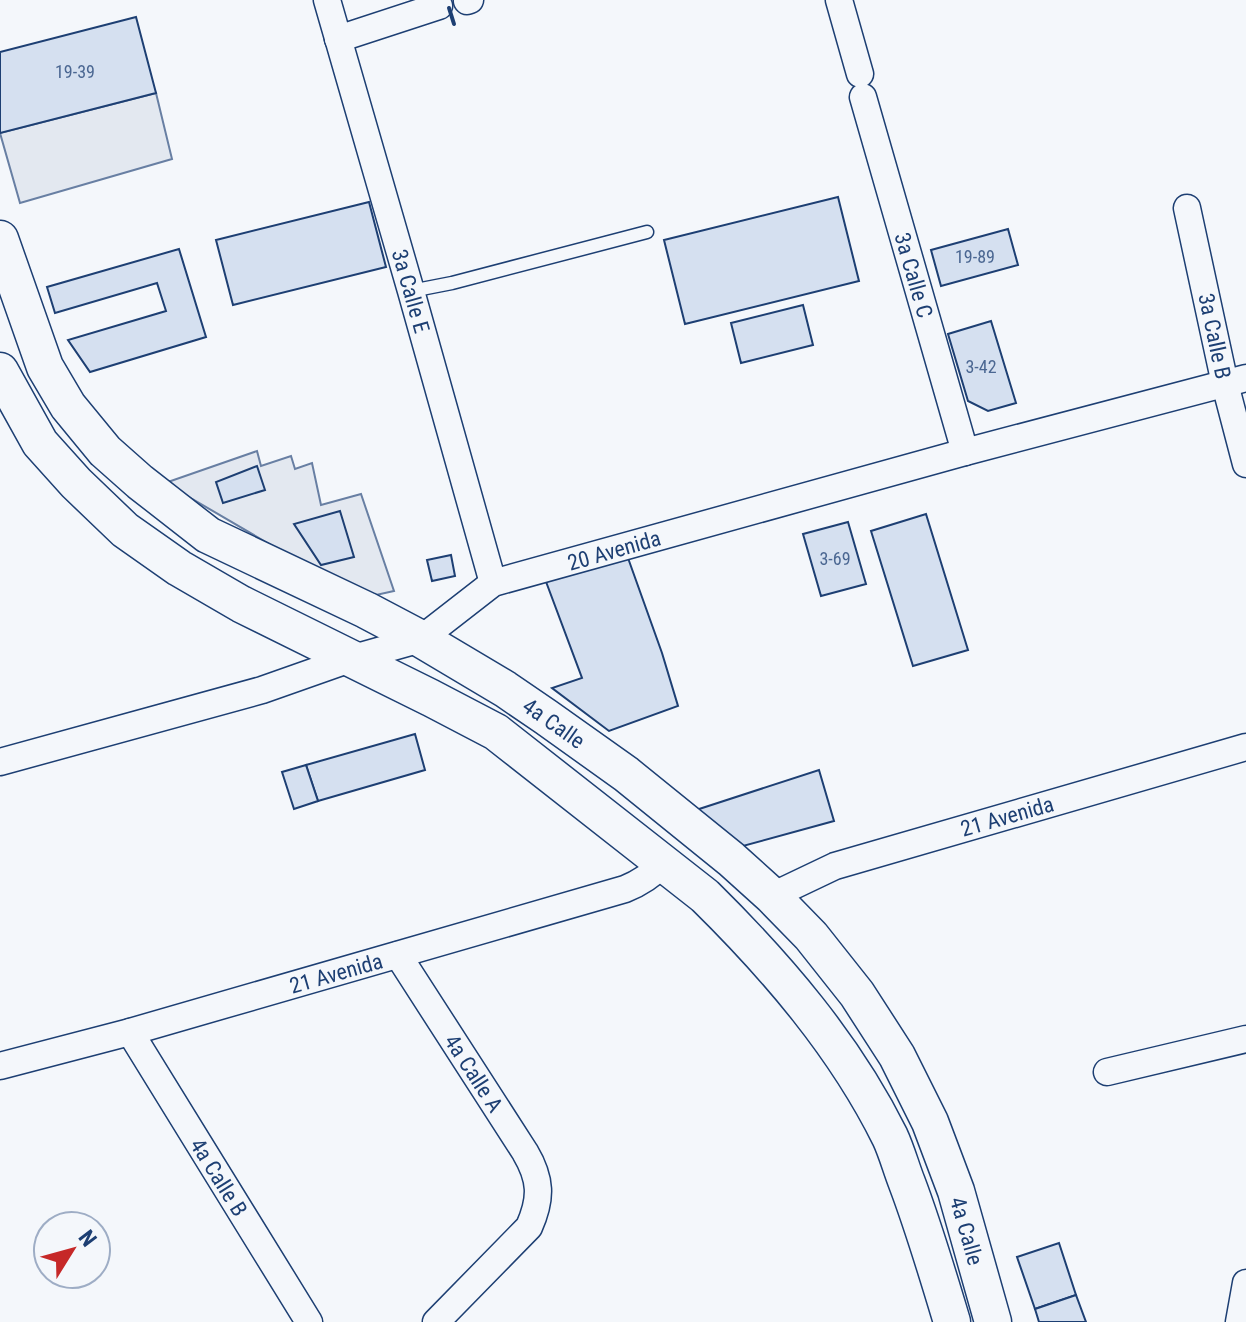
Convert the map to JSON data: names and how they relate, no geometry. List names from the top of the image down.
{
  "streets": {
    "main road": ["4a Calle"],
    "street": [
      "3a Calle C",
      "3a Calle E",
      "3a Calle B",
      "20 Avenida",
      "21 Avenida",
      "4a Calle A",
      "4a Calle B"
    ]
  },
  "crossings": [
    ["3a Calle C", "20 Avenida"],
    ["3a Calle E", "20 Avenida"],
    ["3a Calle B", "20 Avenida"],
    ["20 Avenida", "4a Calle"],
    ["4a Calle", "21 Avenida"],
    ["21 Avenida", "4a Calle A"],
    ["21 Avenida", "4a Calle B"]
  ],
  "house_numbers": [
    "19-39",
    "19-89",
    "3-42",
    "3-69"
  ],
  "north": "top right"
}
